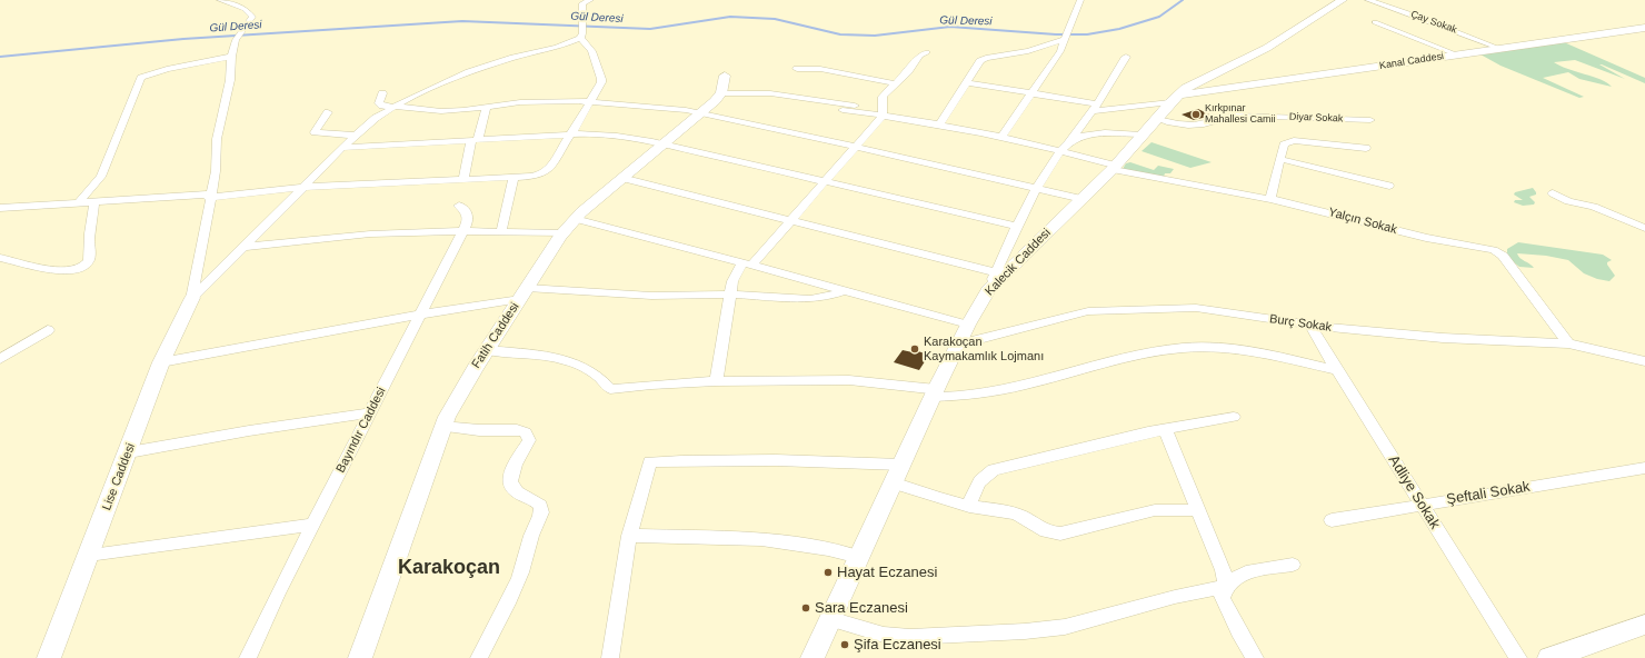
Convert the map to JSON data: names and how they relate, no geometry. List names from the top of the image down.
{
  "streets": {
    "street": [
      "Çay Sokak",
      "Kanal Caddesi",
      "Diyar Sokak",
      "Yalçın Sokak",
      "Kalecik Caddesi",
      "Burç Sokak",
      "Fatih Caddesi",
      "Bayındır Caddesi",
      "Lise Caddesi",
      "Adliye Sokak",
      "Şeftali Sokak"
    ]
  },
  "crossings": [
    ["Çay Sokak", "Kanal Caddesi"],
    ["Kanal Caddesi", "Kalecik Caddesi"],
    ["Diyar Sokak", "Kalecik Caddesi"],
    ["Yalçın Sokak", "Kalecik Caddesi"],
    ["Yalçın Sokak", "Burç Sokak"],
    ["Kalecik Caddesi", "Burç Sokak"],
    ["Burç Sokak", "Adliye Sokak"],
    ["Adliye Sokak", "Şeftali Sokak"]
  ],
  "districts": ["Karakoçan"],
  "water": ["Gül Deresi"],
  "places": [
    "Kırkpınar Mahallesi Camii",
    "Karakoçan Kaymakamlık Lojmanı",
    "Hayat Eczanesi",
    "Sara Eczanesi",
    "Şifa Eczanesi"
  ]
}
